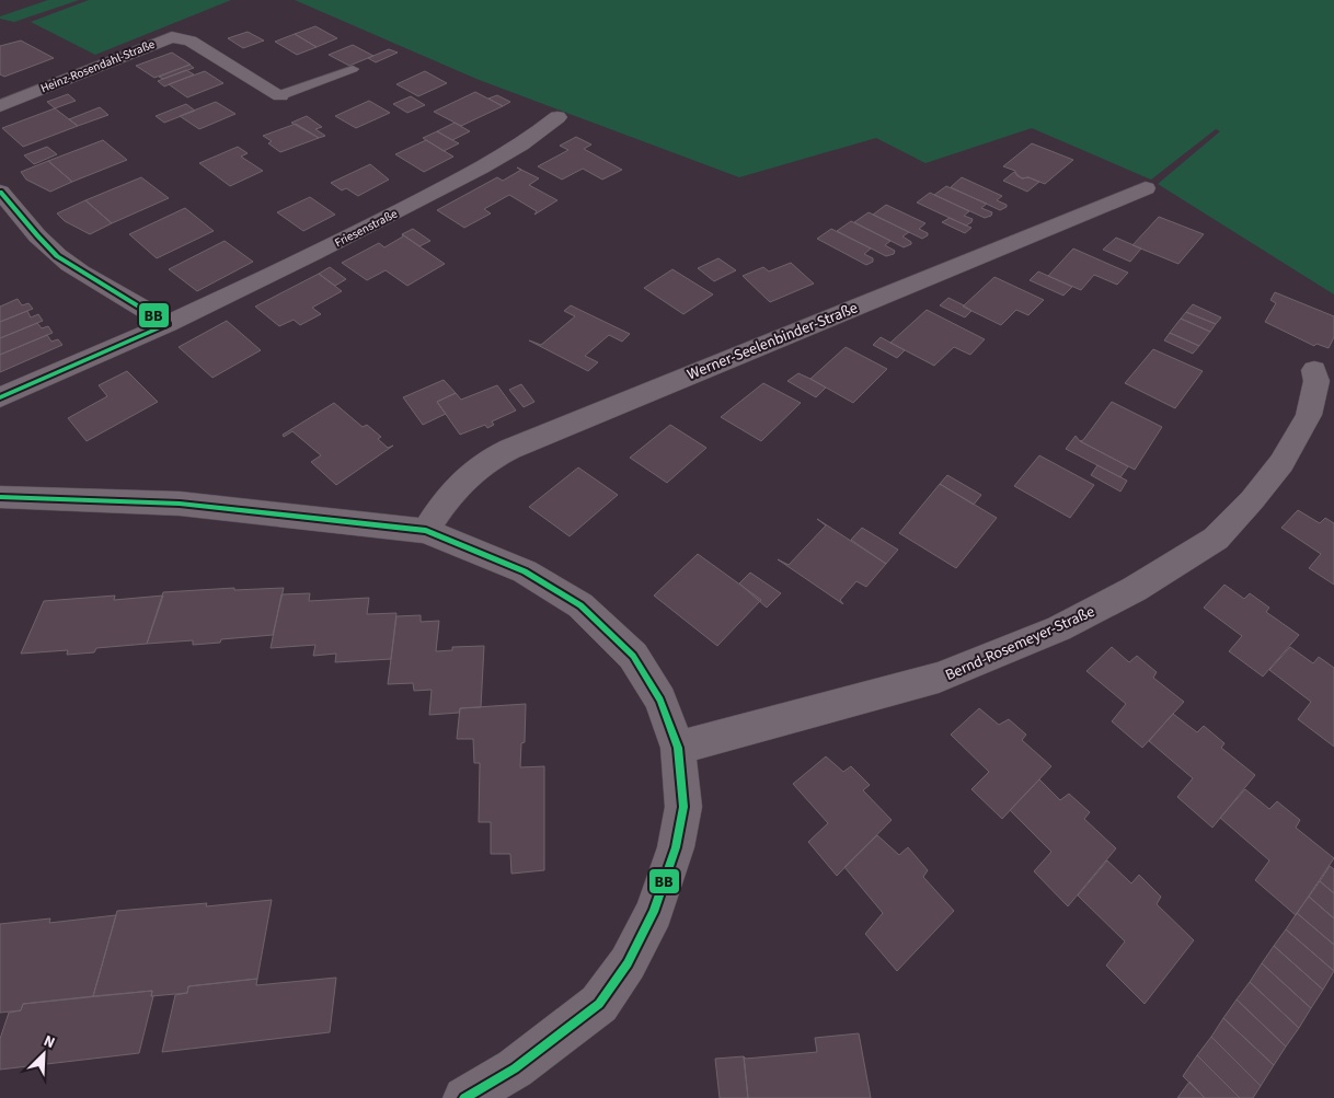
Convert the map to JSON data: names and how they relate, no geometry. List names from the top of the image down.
{
  "streets": {
    "street": [
      "Heinz-Rosendahl-Straße",
      "Friesenstraße",
      "Werner-Seelenbinder-Straße",
      "Bernd-Rosemeyer-Straße"
    ]
  },
  "lines": ["transit line BB"],
  "north": "top right"
}
